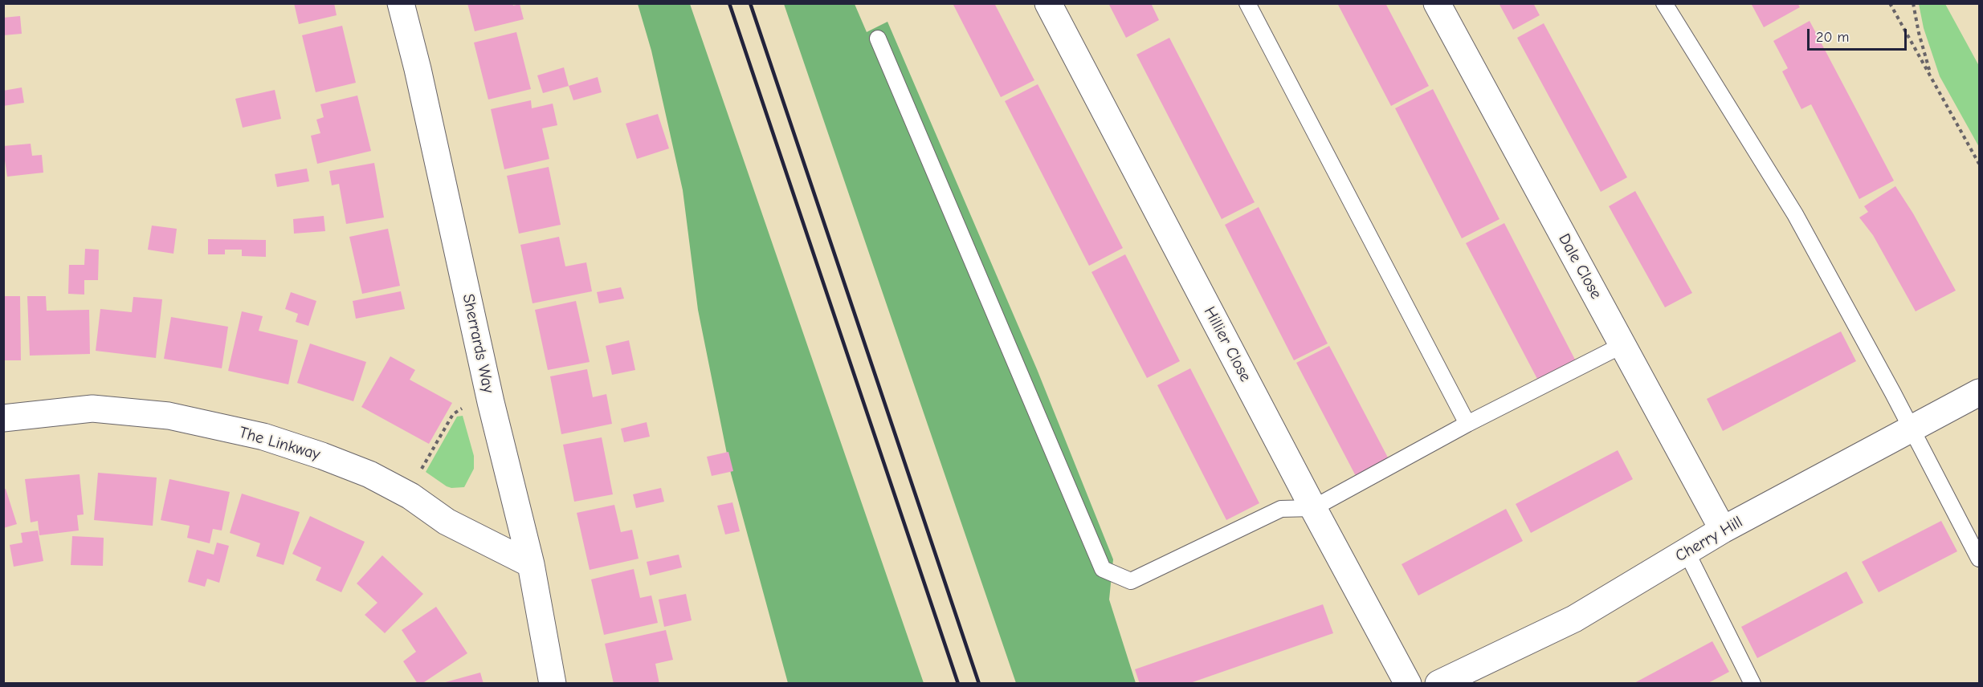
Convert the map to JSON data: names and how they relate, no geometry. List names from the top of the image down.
{
  "streets": {
    "street": [
      "Dale Close",
      "Sherrards Way",
      "Hillier Close",
      "The Linkway",
      "Cherry Hill"
    ]
  },
  "crossings": [
    ["Dale Close", "Cherry Hill"],
    ["Sherrards Way", "The Linkway"]
  ],
  "scale_bar": "20 m"
}
